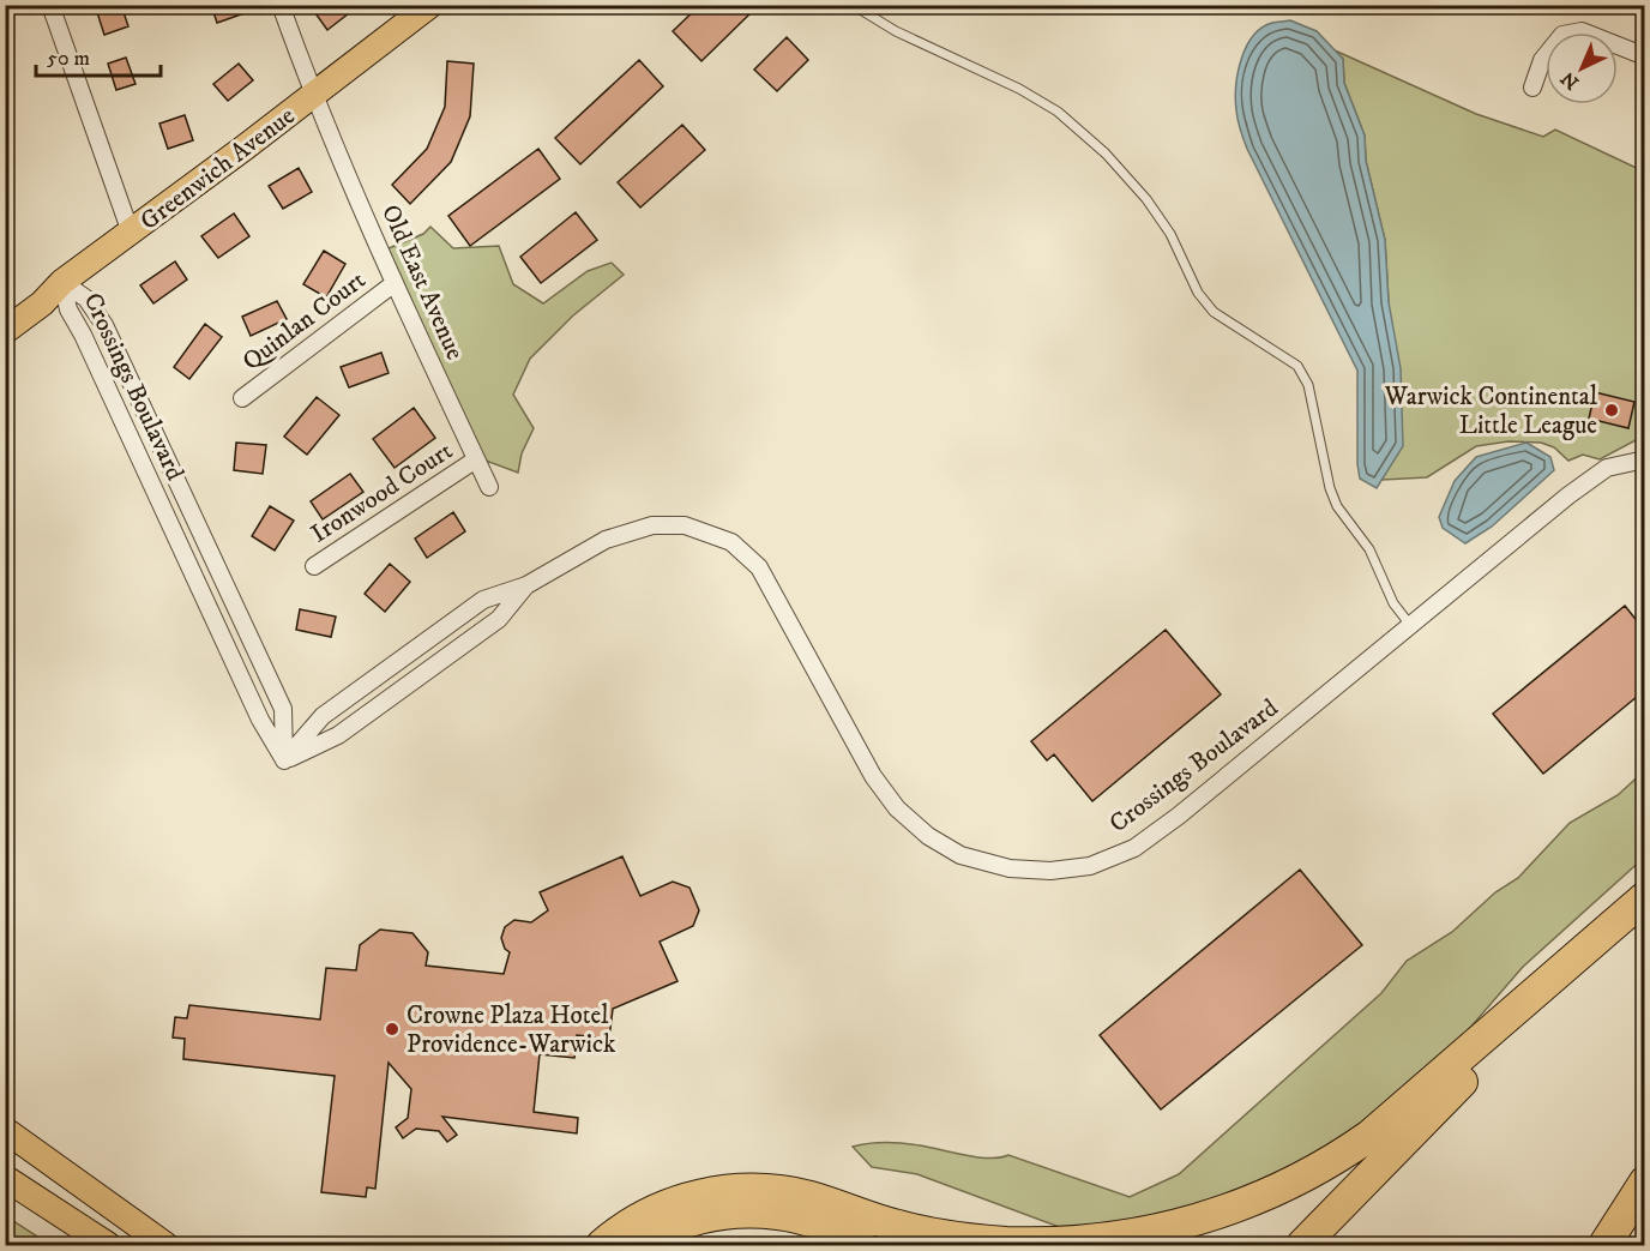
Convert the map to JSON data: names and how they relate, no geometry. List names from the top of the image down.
{
  "streets": {
    "main road": ["Greenwich Avenue"],
    "street": [
      "Old East Avenue",
      "Quinlan Court",
      "Crossings Boulavard",
      "Ironwood Court"
    ]
  },
  "crossings": [
    ["Greenwich Avenue", "Old East Avenue"],
    ["Greenwich Avenue", "Crossings Boulavard"],
    ["Old East Avenue", "Quinlan Court"],
    ["Old East Avenue", "Ironwood Court"]
  ],
  "places": ["Warwick Continental Little League", "Crowne Plaza Hotel Providence-Warwick"],
  "scale_bar": "50 m",
  "north": "bottom left"
}
